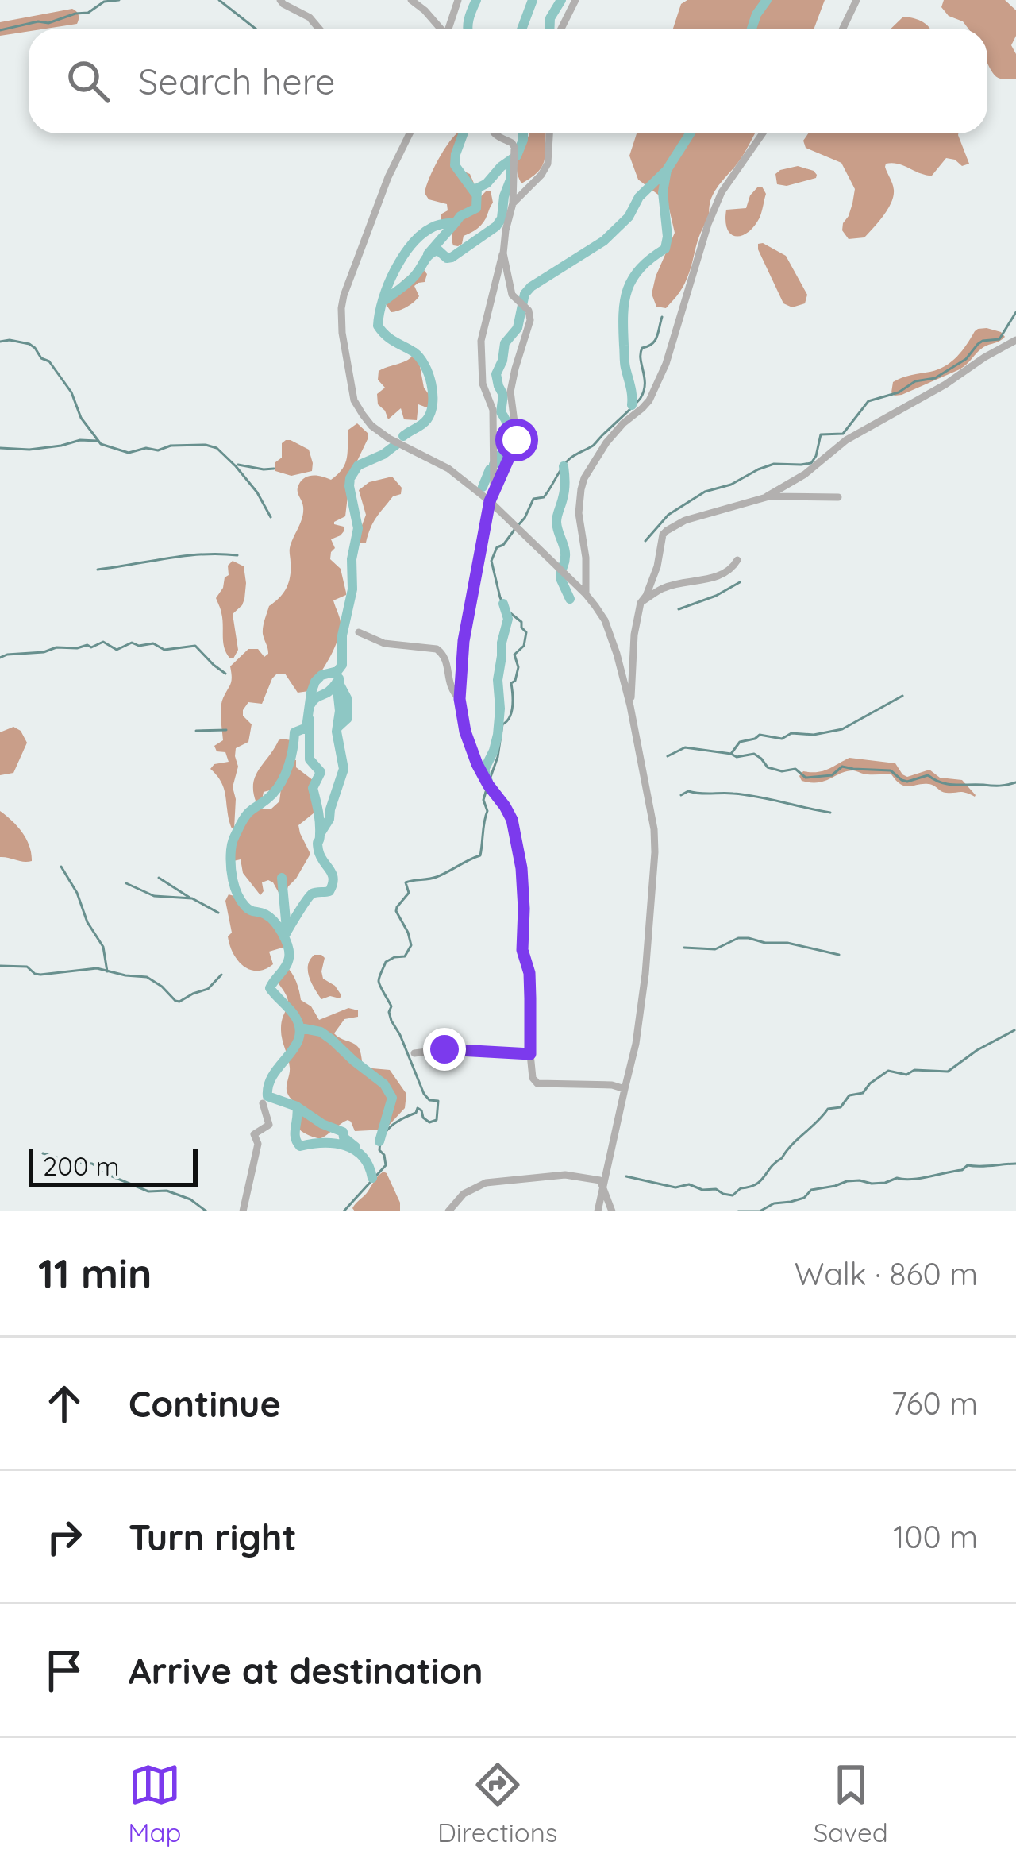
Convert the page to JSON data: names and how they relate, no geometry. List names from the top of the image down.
{
  "scale_bar": "200 m",
  "page": {
    "search": "Search here",
    "scale": "200 m",
    "heading": ["11 min", "Walk · 860 m"],
    "list": [
      ["Continue", "760 m"],
      ["Turn right", "100 m"],
      "Arrive at destination"
    ],
    "nav": ["Map", "Directions", "Saved"]
  }
}
